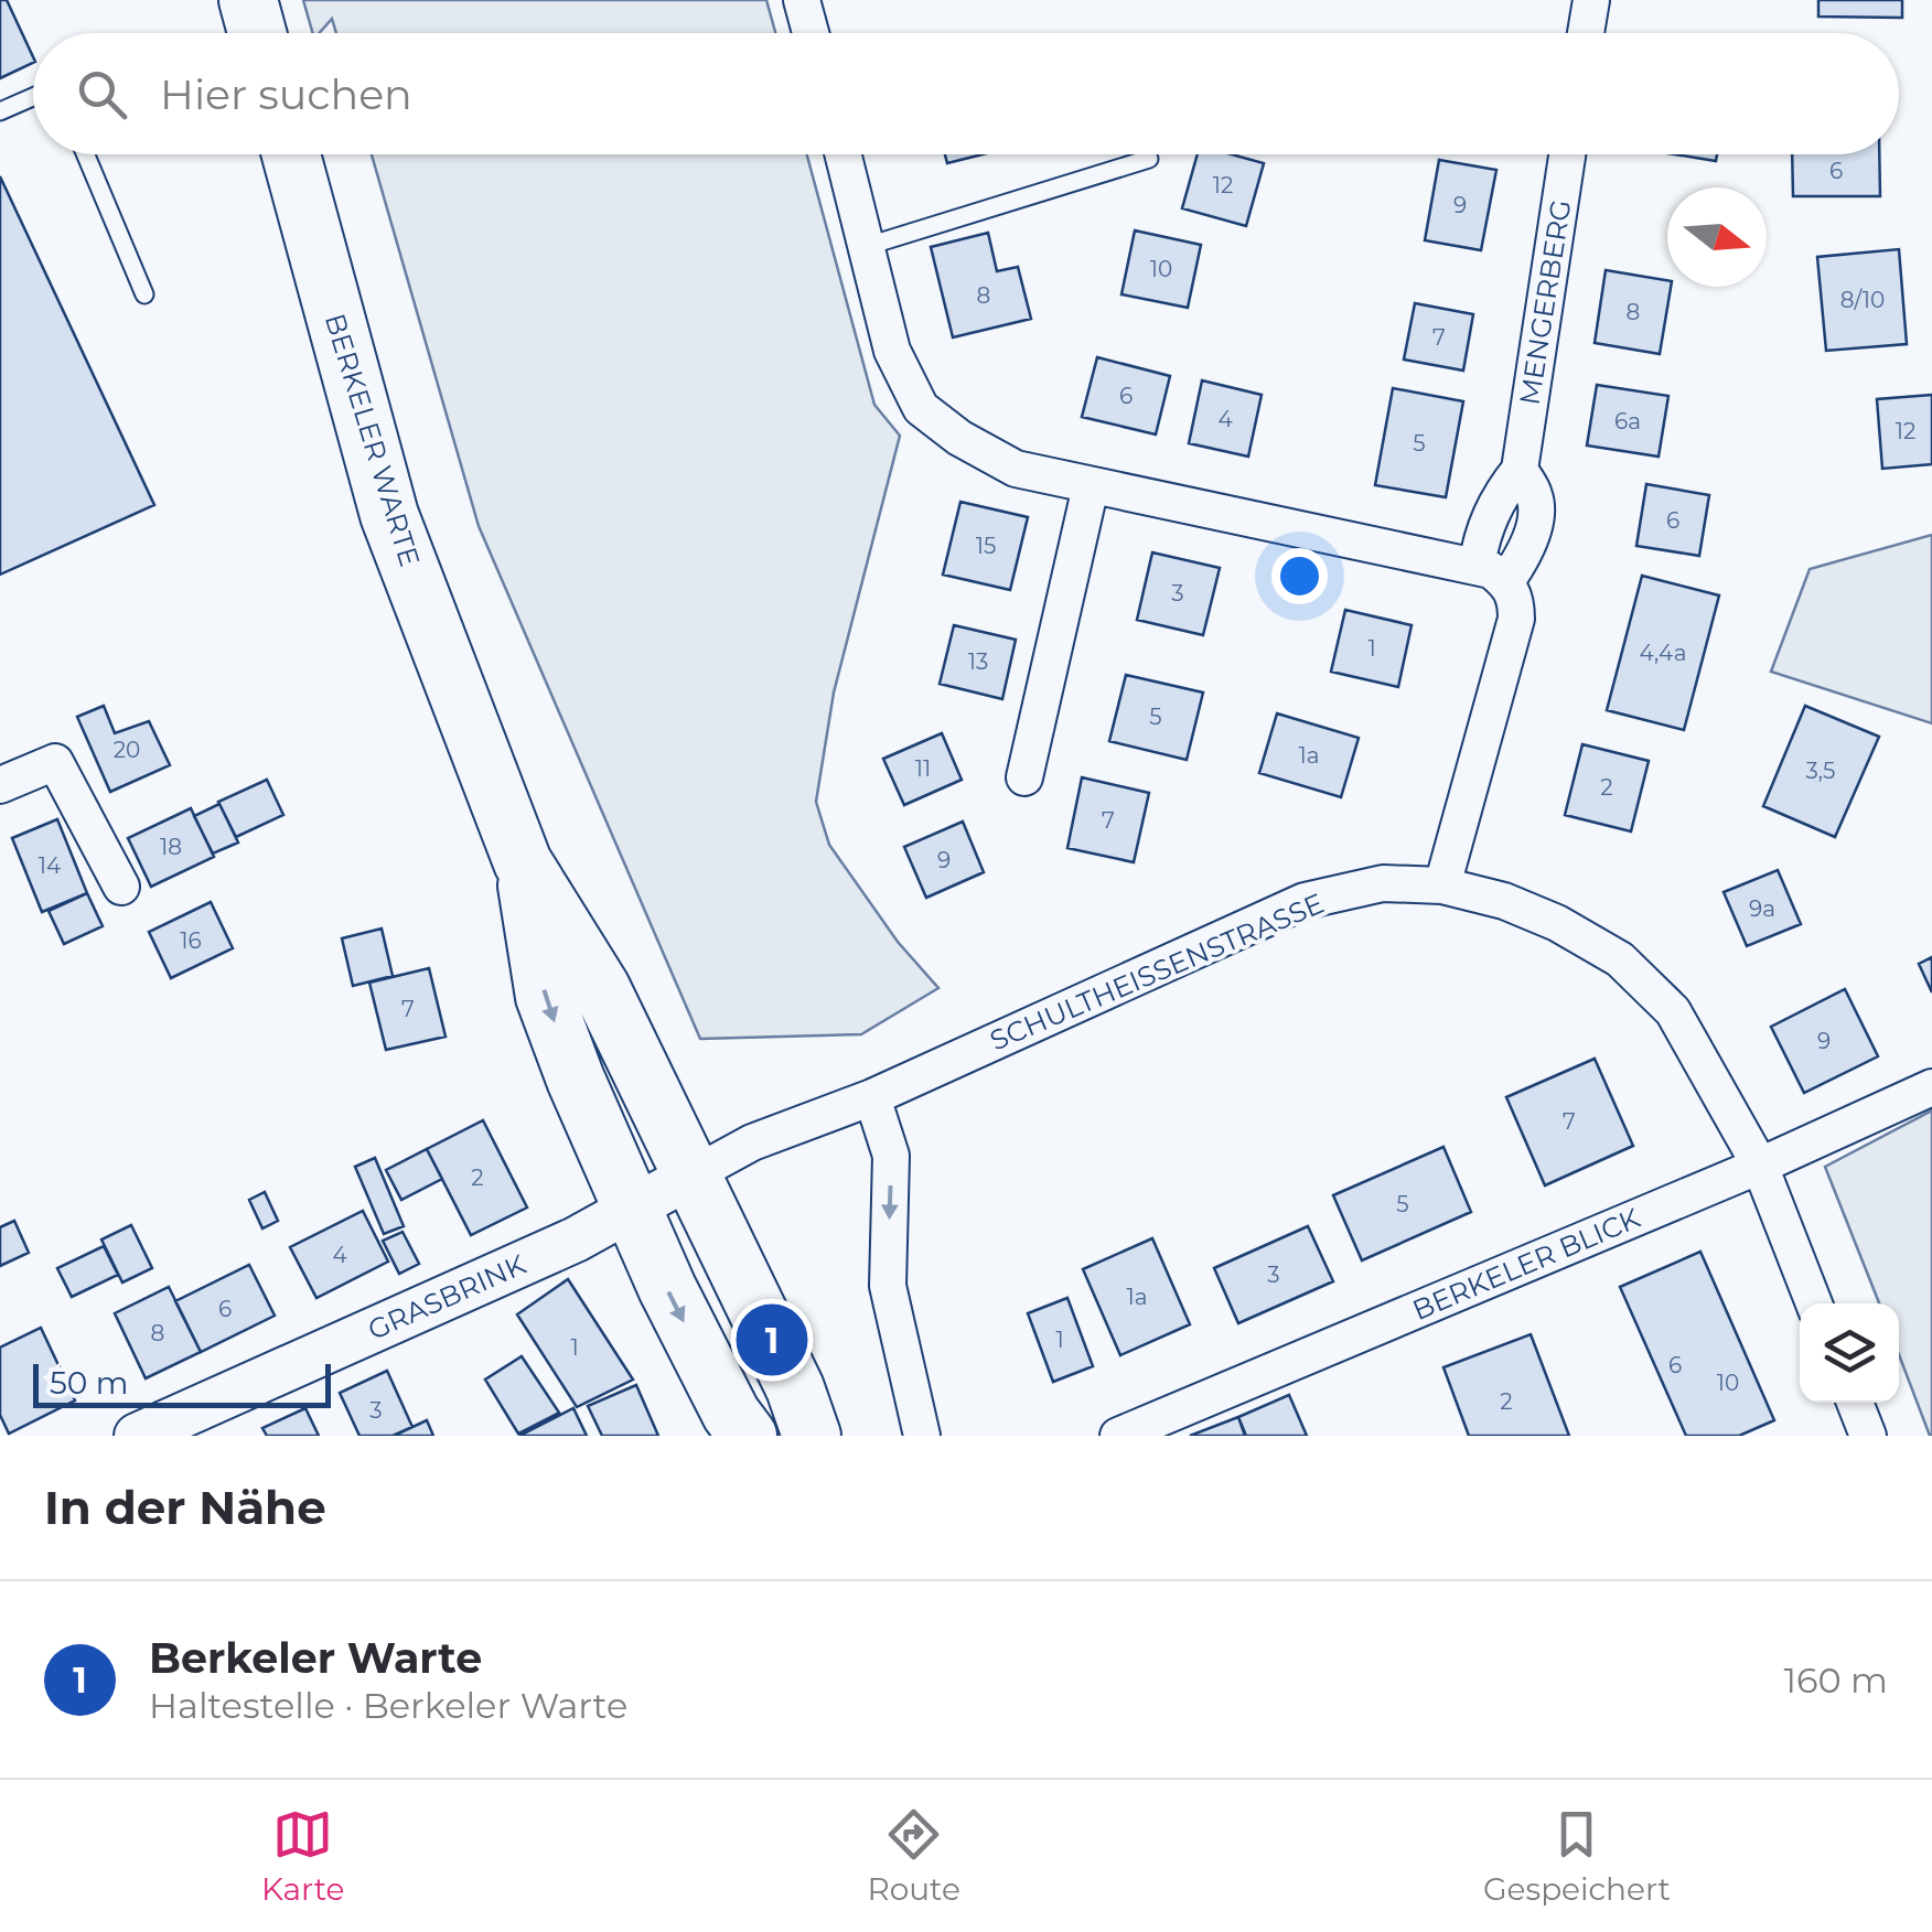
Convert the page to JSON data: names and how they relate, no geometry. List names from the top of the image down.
{
  "streets": {
    "main road": ["BERKELER WARTE"],
    "street": [
      "MENGERBERG",
      "SCHULTHEISSENSTRASSE",
      "BERKELER BLICK",
      "GRASBRINK"
    ]
  },
  "crossings": [
    ["BERKELER WARTE", "SCHULTHEISSENSTRASSE"],
    ["BERKELER WARTE", "GRASBRINK"],
    ["SCHULTHEISSENSTRASSE", "BERKELER BLICK"],
    ["SCHULTHEISSENSTRASSE", "GRASBRINK"]
  ],
  "house_numbers": [
    "6",
    "12",
    "9",
    "10",
    "8",
    "8/10",
    "8",
    "7",
    "6",
    "4",
    "6a",
    "12",
    "5",
    "6",
    "15",
    "3",
    "1",
    "4,4a",
    "13",
    "5",
    "20",
    "1a",
    "11",
    "3,5",
    "2",
    "7",
    "18",
    "9",
    "14",
    "9a",
    "16",
    "7",
    "9",
    "7",
    "2",
    "5",
    "4",
    "3",
    "1a",
    "6",
    "8",
    "1",
    "1",
    "6",
    "10",
    "2",
    "3"
  ],
  "scale_bar": "50 m",
  "north": "right",
  "page": {
    "search": "Hier suchen",
    "pins": "1",
    "scale": "50 m",
    "heading": "In der Nähe",
    "list": [
      {
        "mark": "1",
        "name": "Berkeler Warte",
        "note": "Haltestelle · Berkeler Warte",
        "value": "160 m"
      }
    ],
    "nav": ["Karte", "Route", "Gespeichert"]
  }
}
